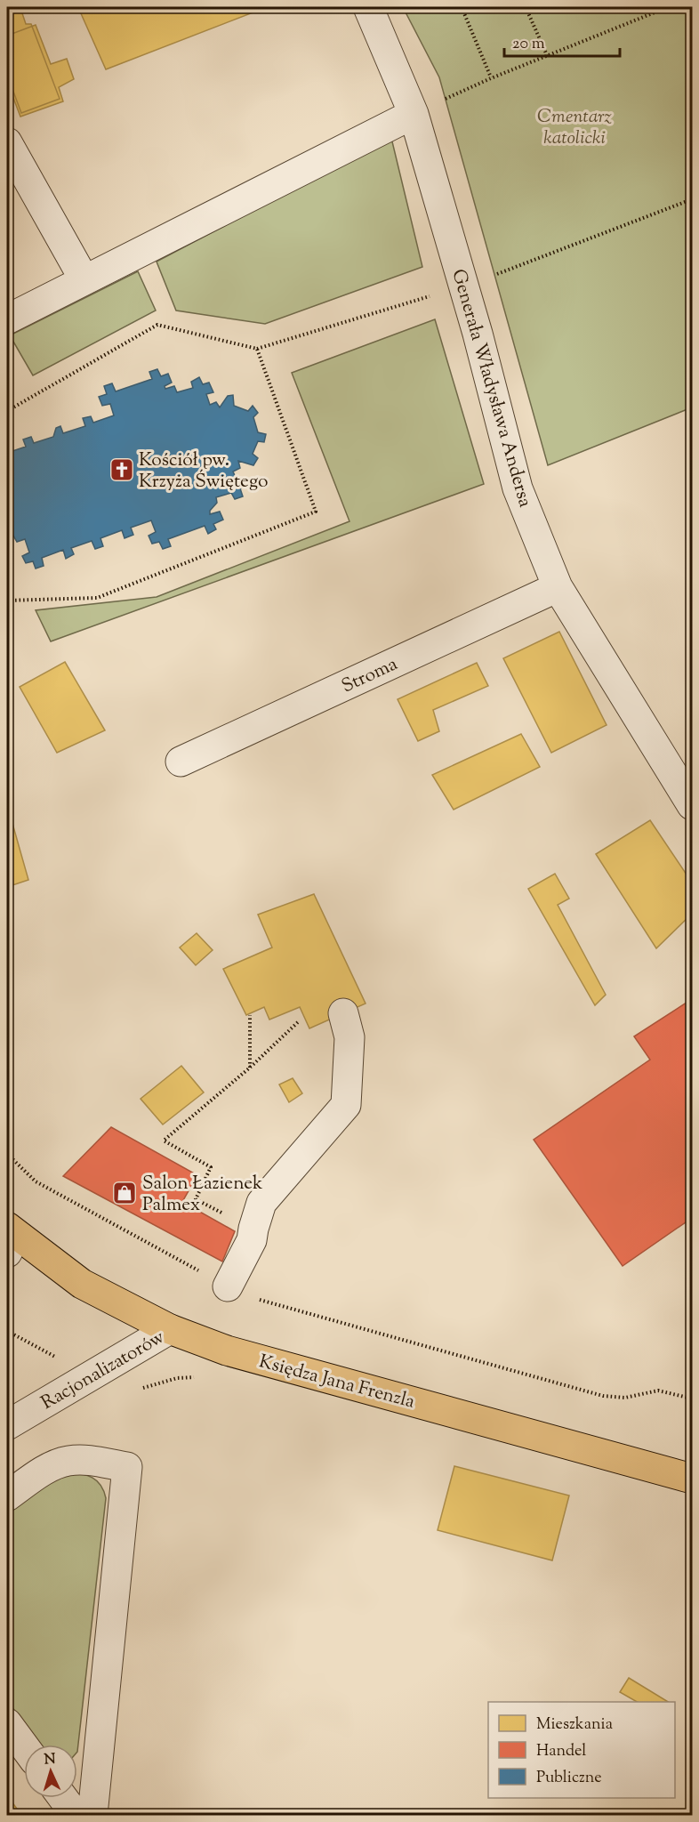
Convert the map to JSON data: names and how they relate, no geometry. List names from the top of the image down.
{
  "streets": {
    "main road": ["Księdza Jana Frenzla"],
    "street": ["Generała Władysława Andersa", "Stroma", "Racjonalizatorów"]
  },
  "crossings": [
    ["Generała Władysława Andersa", "Stroma"],
    ["Racjonalizatorów", "Księdza Jana Frenzla"]
  ],
  "parks": ["Cmentarz katolicki"],
  "places": {
    "church": ["Kościół pw. Krzyża Świętego"],
    "shop": ["Salon Łazienek Palmex"]
  },
  "legend": ["Mieszkania", "Handel", "Publiczne"],
  "scale_bar": "20 m",
  "north": "top"
}
